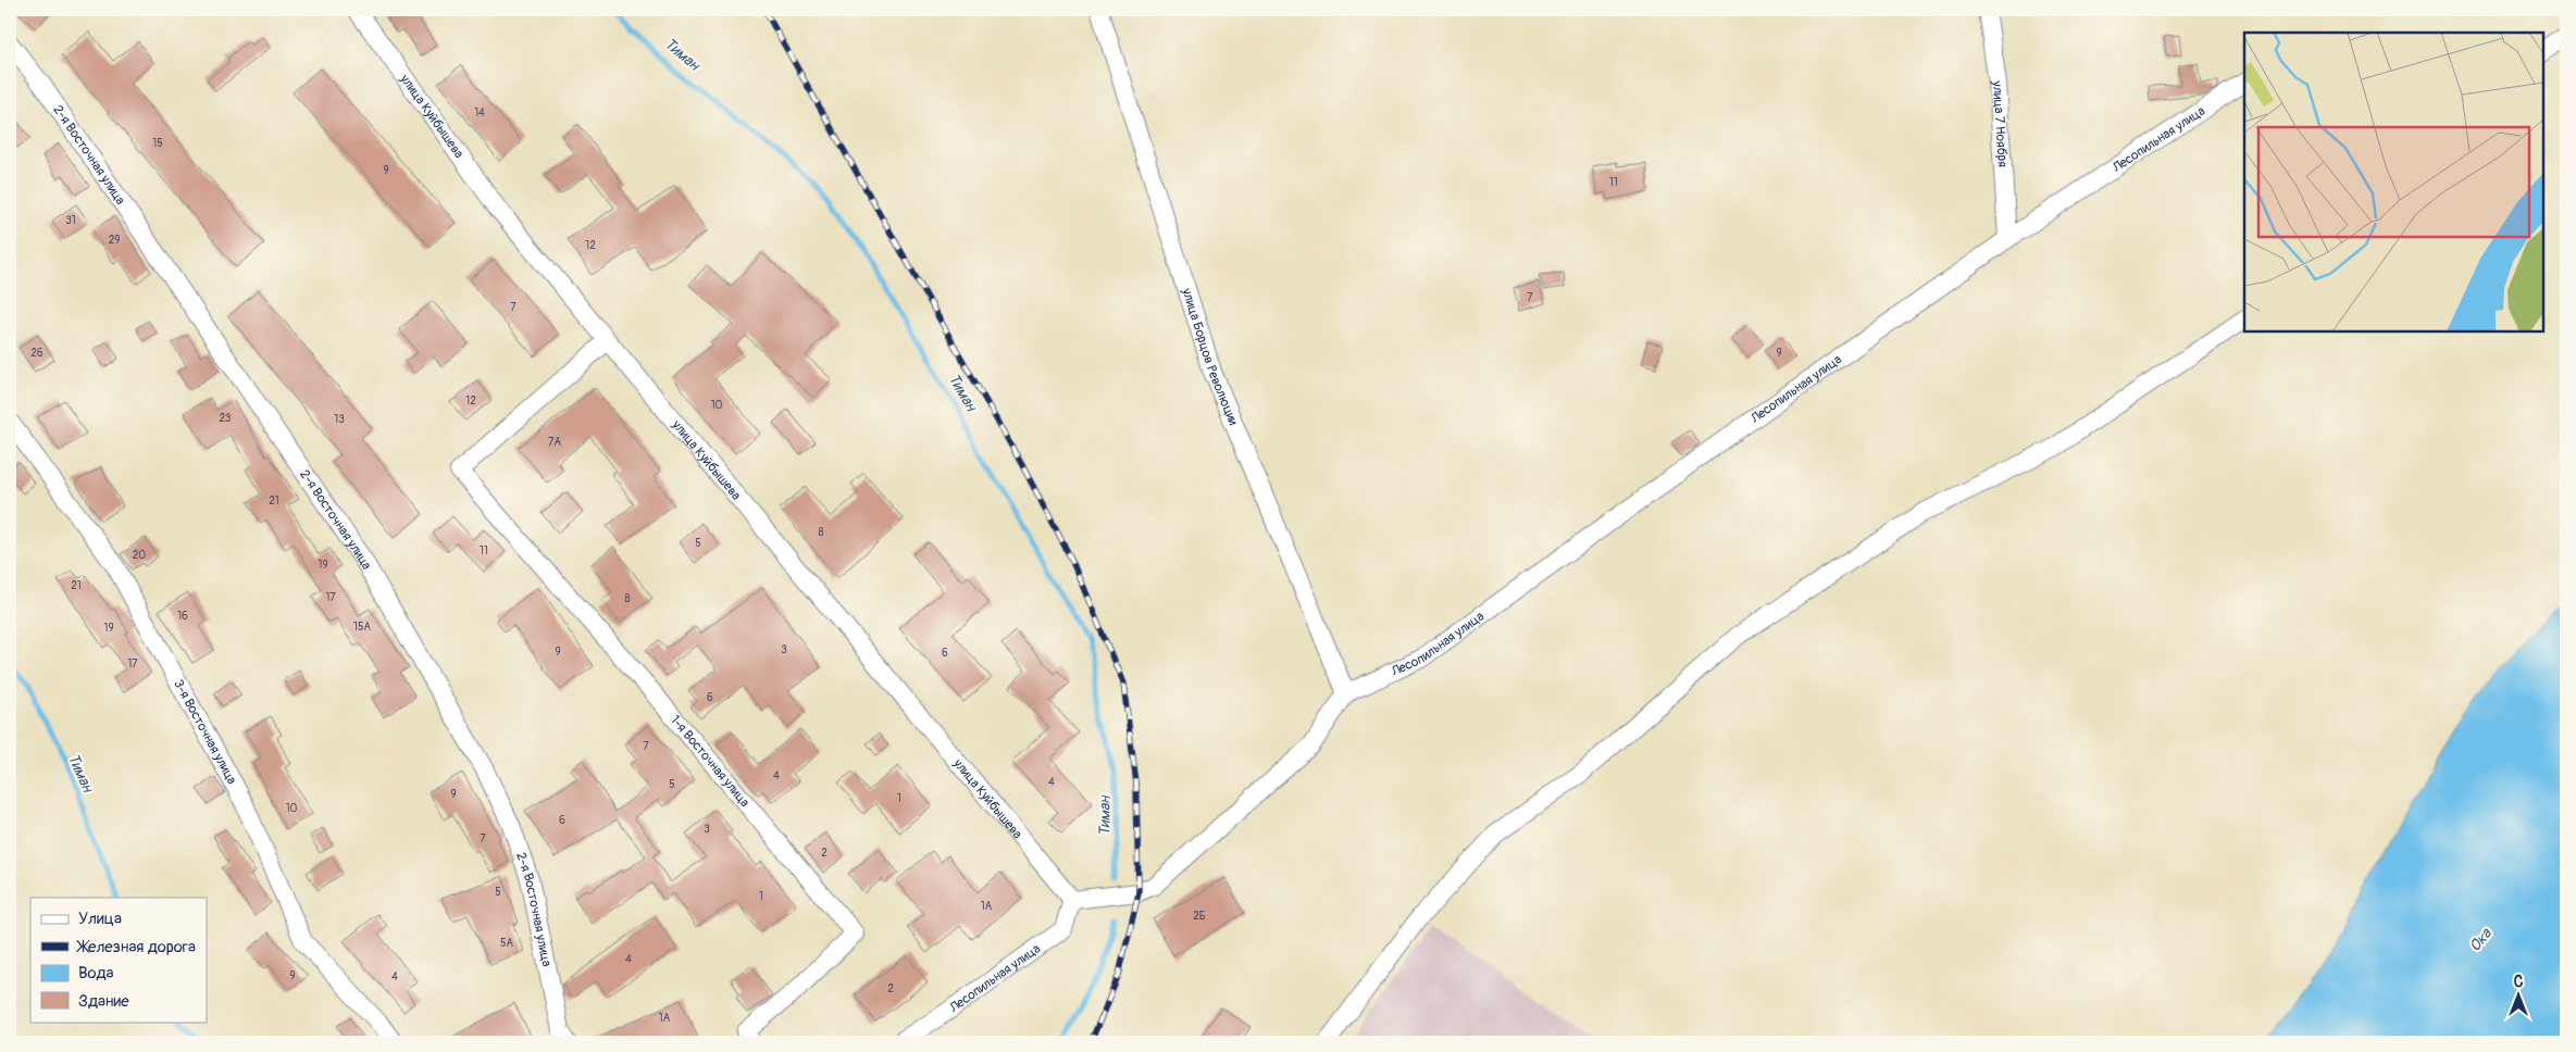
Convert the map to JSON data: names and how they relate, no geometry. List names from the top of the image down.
{
  "streets": {
    "street": [
      "улица Куйбышева",
      "улица 7 Ноября",
      "Лесопильная улица",
      "2-я Восточная улица",
      "улица Борцов Революции",
      "3-я Восточная улица",
      "1-я Восточная улица"
    ]
  },
  "crossings": [
    ["улица Куйбышева", "Лесопильная улица"],
    ["улица Куйбышева", "1-я Восточная улица"],
    ["улица 7 Ноября", "Лесопильная улица"],
    ["Лесопильная улица", "улица Борцов Революции"]
  ],
  "water": ["Тиман", "Ока"],
  "house_numbers": [
    "14",
    "15",
    "9",
    "11",
    "31",
    "29",
    "12",
    "7",
    "7",
    "26",
    "9",
    "12",
    "10",
    "23",
    "13",
    "7А",
    "21",
    "8",
    "5",
    "11",
    "20",
    "19",
    "21",
    "17",
    "8",
    "16",
    "15А",
    "19",
    "3",
    "9",
    "6",
    "17",
    "6",
    "7",
    "4",
    "4",
    "5",
    "9",
    "1",
    "10",
    "6",
    "3",
    "7",
    "2",
    "5",
    "1",
    "1А",
    "2Б",
    "5А",
    "4",
    "9",
    "4",
    "2",
    "1А"
  ],
  "legend": [
    "Улица",
    "Железная дорога",
    "Вода",
    "Здание"
  ],
  "north": "top"
}
